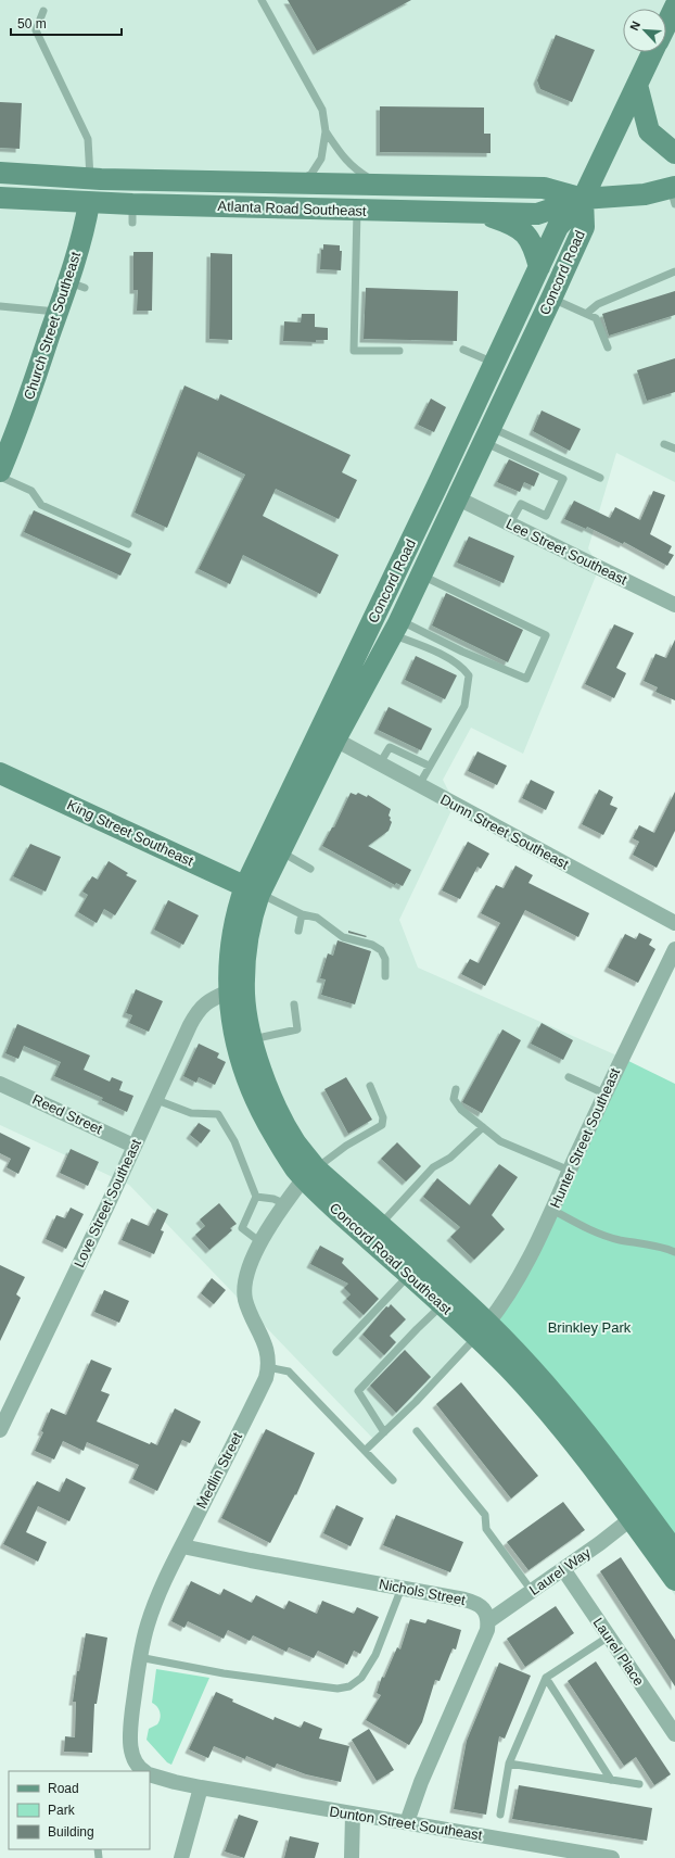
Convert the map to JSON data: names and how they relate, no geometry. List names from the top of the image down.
{
  "streets": {
    "main road": [
      "Atlanta Road Southeast",
      "Concord Road",
      "Church Street Southeast",
      "King Street Southeast",
      "Concord Road Southeast"
    ],
    "street": [
      "Lee Street Southeast",
      "Dunn Street Southeast",
      "Reed Street",
      "Hunter Street Southeast",
      "Love Street Southeast",
      "Medlin Street",
      "Laurel Way",
      "Nichols Street",
      "Laurel Place",
      "Dunton Street Southeast"
    ]
  },
  "crossings": [
    ["Atlanta Road Southeast", "Concord Road"],
    ["Atlanta Road Southeast", "Church Street Southeast"],
    ["Concord Road", "Lee Street Southeast"],
    ["Concord Road", "Dunn Street Southeast"],
    ["Concord Road", "King Street Southeast"],
    ["Concord Road", "Concord Road Southeast"],
    ["King Street Southeast", "Concord Road Southeast"],
    ["Reed Street", "Love Street Southeast"],
    ["Hunter Street Southeast", "Concord Road Southeast"],
    ["Love Street Southeast", "Concord Road Southeast"],
    ["Concord Road Southeast", "Medlin Street"],
    ["Concord Road Southeast", "Laurel Way"],
    ["Medlin Street", "Nichols Street"],
    ["Medlin Street", "Dunton Street Southeast"],
    ["Laurel Way", "Nichols Street"],
    ["Laurel Way", "Laurel Place"]
  ],
  "parks": ["Brinkley Park"],
  "legend": ["Road", "Park", "Building"],
  "scale_bar": "50 m",
  "north": "top left"
}
